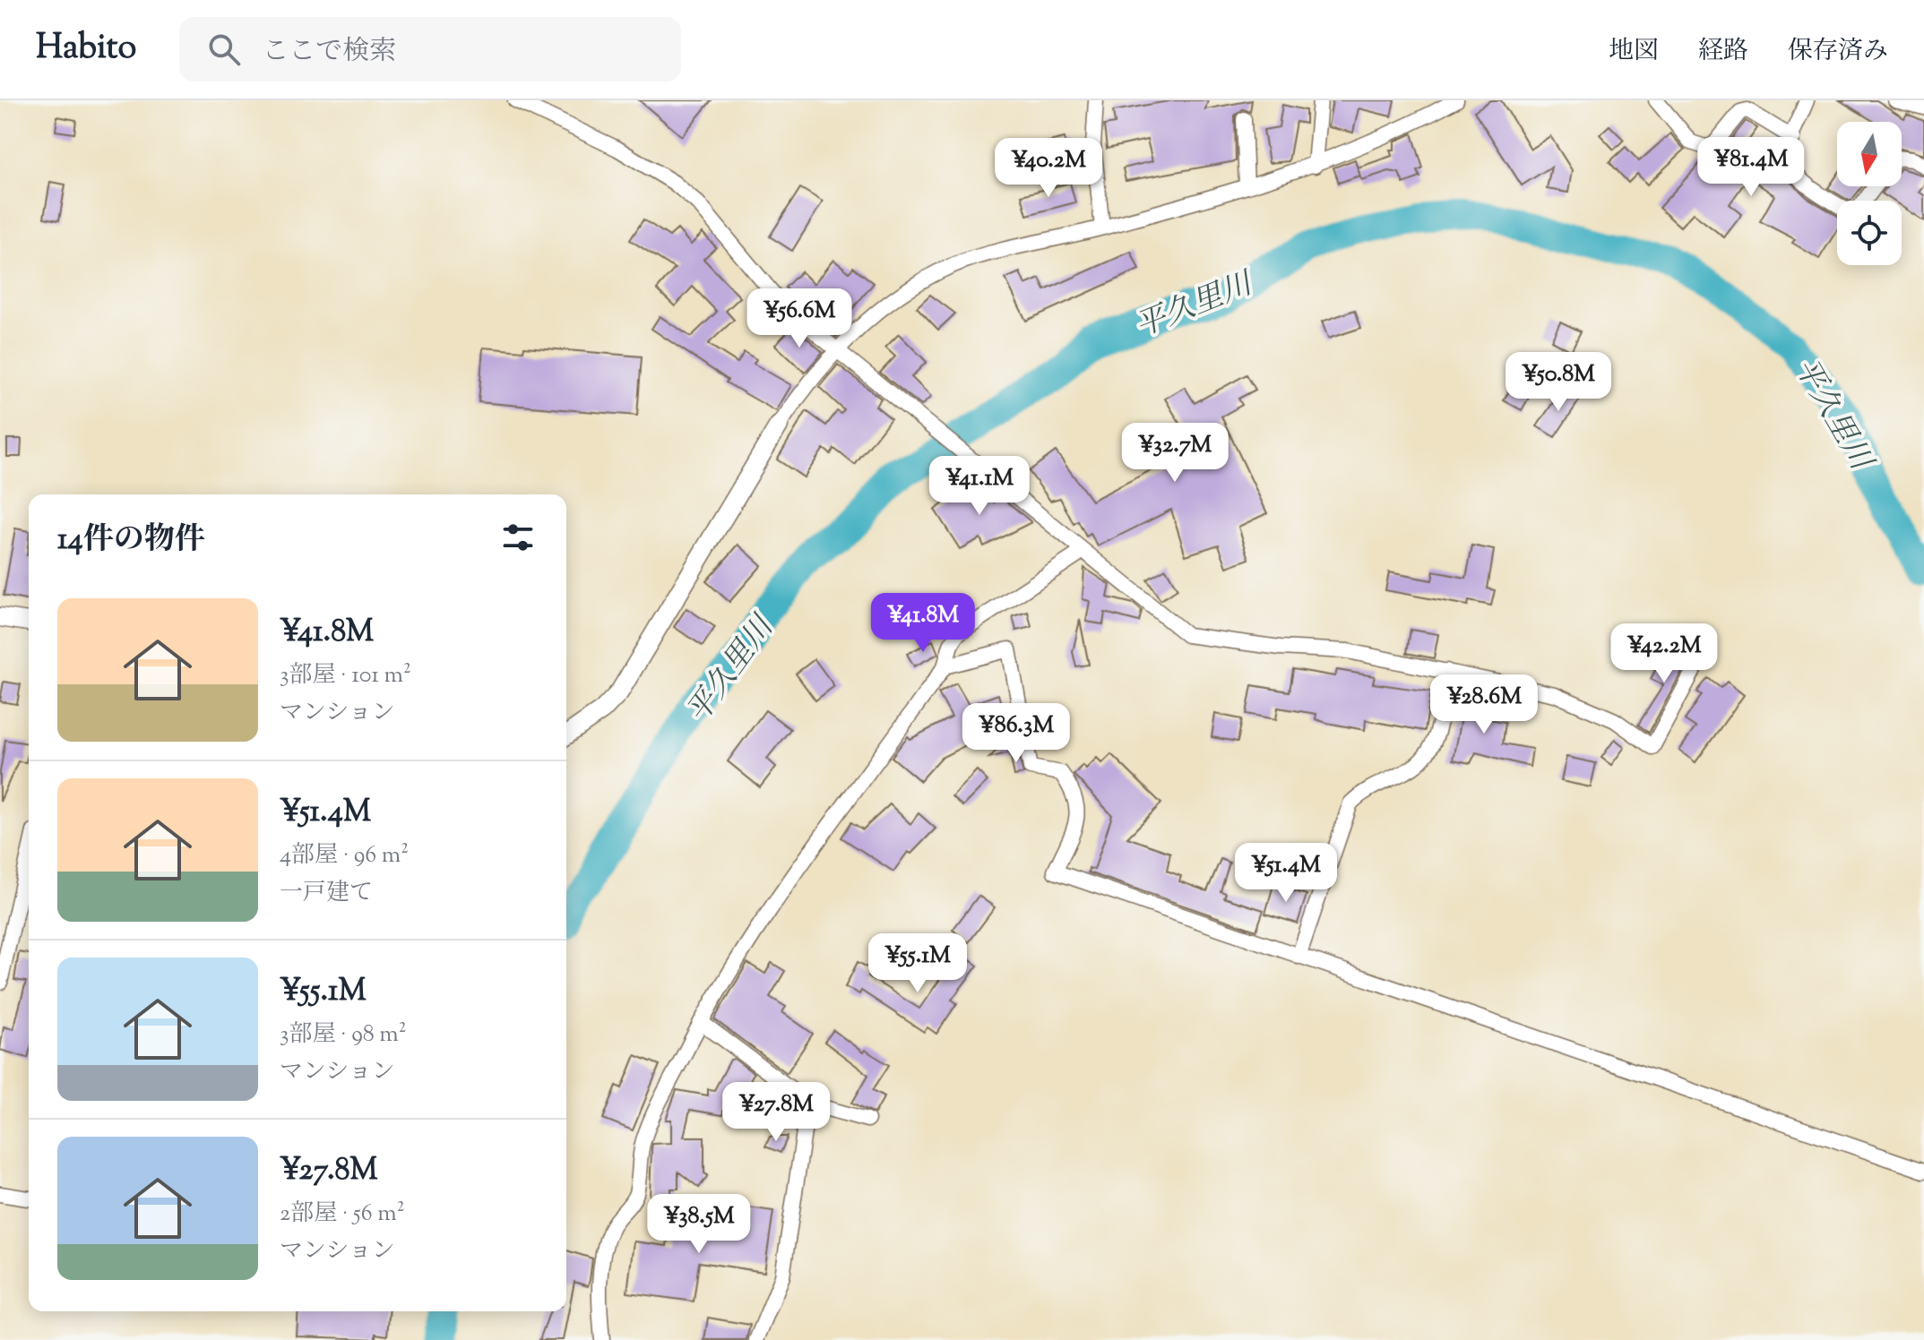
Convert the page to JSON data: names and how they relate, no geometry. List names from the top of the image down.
{
  "water": ["平久里川"],
  "north": "bottom",
  "page": {
    "header": "Habito",
    "search": "ここで検索",
    "nav": ["地図", "経路", "保存済み"],
    "price": [
      "¥81.4M",
      "¥40.2M",
      "¥56.6M",
      "¥50.8M",
      "¥32.7M",
      "¥41.1M",
      "¥41.8M",
      "¥42.2M",
      "¥28.6M",
      "¥86.3M",
      "¥51.4M",
      "¥55.1M",
      "¥27.8M",
      "¥38.5M"
    ],
    "heading": "14件の物件",
    "list": [
      {
        "name": "¥41.8M",
        "note": "3部屋 · 101 m² · マンション"
      },
      {
        "name": "¥51.4M",
        "note": "4部屋 · 96 m² · 一戸建て"
      },
      {
        "name": "¥55.1M",
        "note": "3部屋 · 98 m² · マンション"
      },
      {
        "name": "¥27.8M",
        "note": "2部屋 · 56 m² · マンション"
      }
    ]
  }
}
